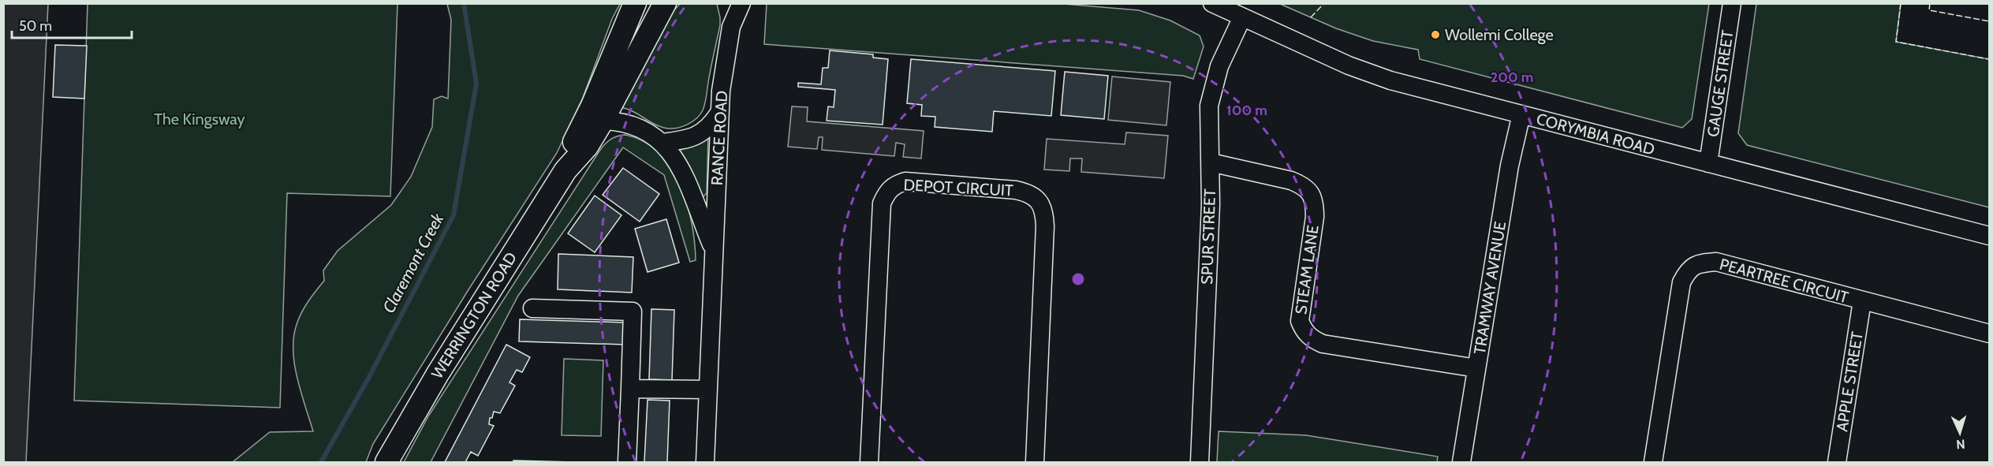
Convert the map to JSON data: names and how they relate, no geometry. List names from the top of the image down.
{
  "streets": {
    "main road": ["WERRINGTON ROAD"],
    "street": [
      "GAUGE STREET",
      "CORYMBIA ROAD",
      "RANCE ROAD",
      "DEPOT CIRCUIT",
      "SPUR STREET",
      "STEAM LANE",
      "PEARTREE CIRCUIT",
      "TRAMWAY AVENUE",
      "APPLE STREET"
    ]
  },
  "crossings": [
    ["GAUGE STREET", "CORYMBIA ROAD"],
    ["CORYMBIA ROAD", "SPUR STREET"],
    ["CORYMBIA ROAD", "TRAMWAY AVENUE"],
    ["RANCE ROAD", "WERRINGTON ROAD"],
    ["SPUR STREET", "STEAM LANE"],
    ["STEAM LANE", "TRAMWAY AVENUE"],
    ["PEARTREE CIRCUIT", "APPLE STREET"]
  ],
  "water": ["Claremont Creek"],
  "parks": ["The Kingsway"],
  "places": ["Wollemi College"],
  "scale_bar": "50 m",
  "north": "bottom",
  "rings": ["200 m", "100 m"]
}
